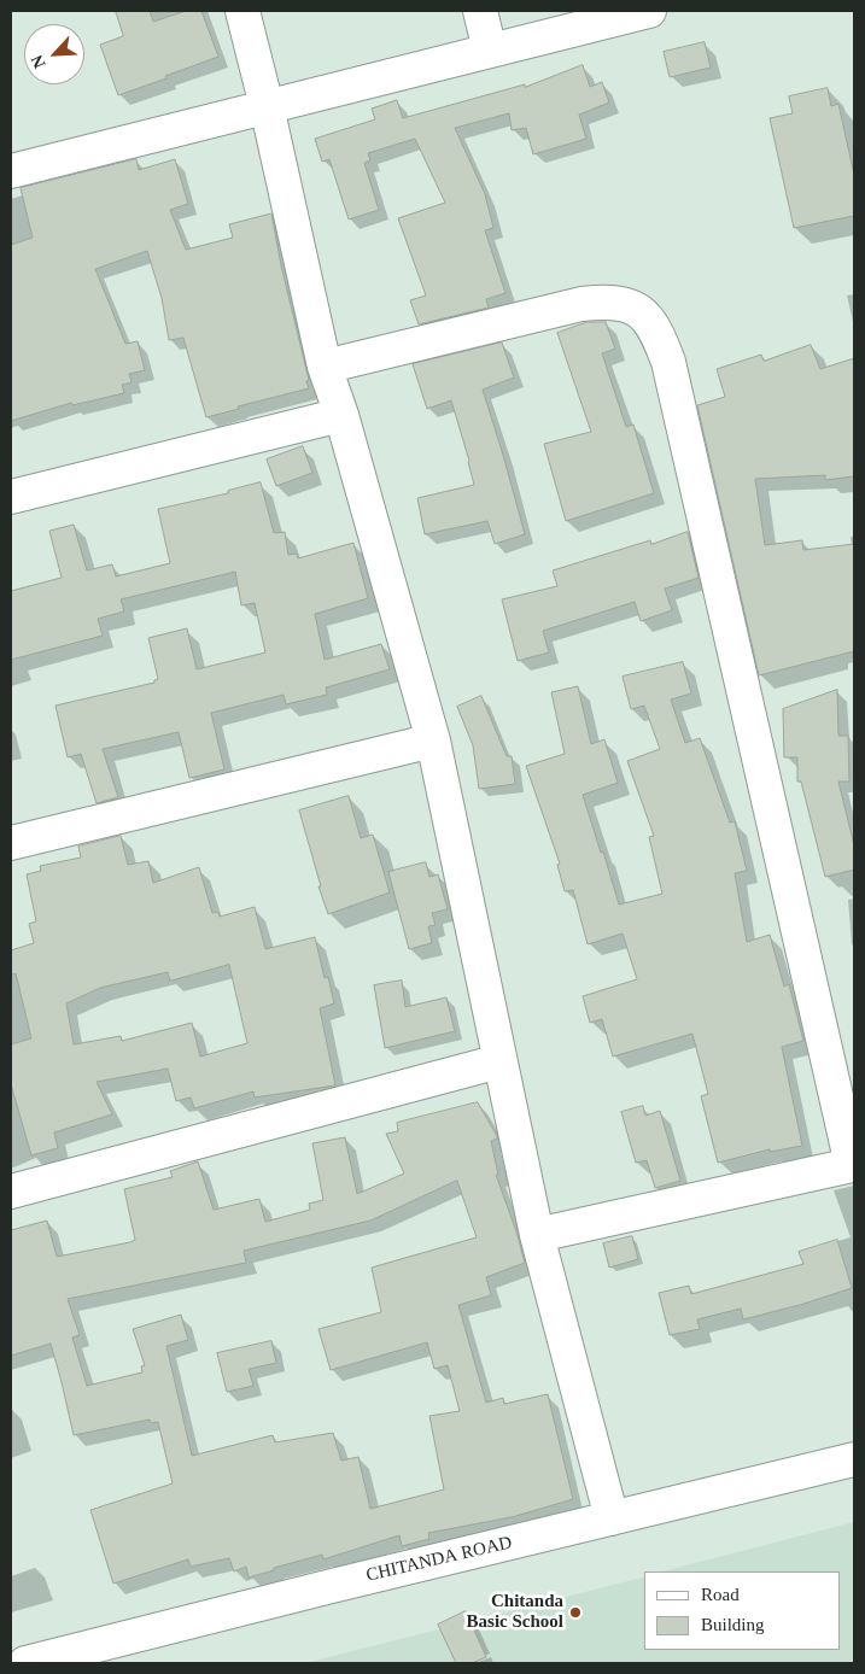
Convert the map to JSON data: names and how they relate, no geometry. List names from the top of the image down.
{
  "streets": {
    "street": ["CHITANDA ROAD"]
  },
  "places": ["Chitanda Basic School"],
  "legend": ["Road", "Building"],
  "north": "bottom left"
}
